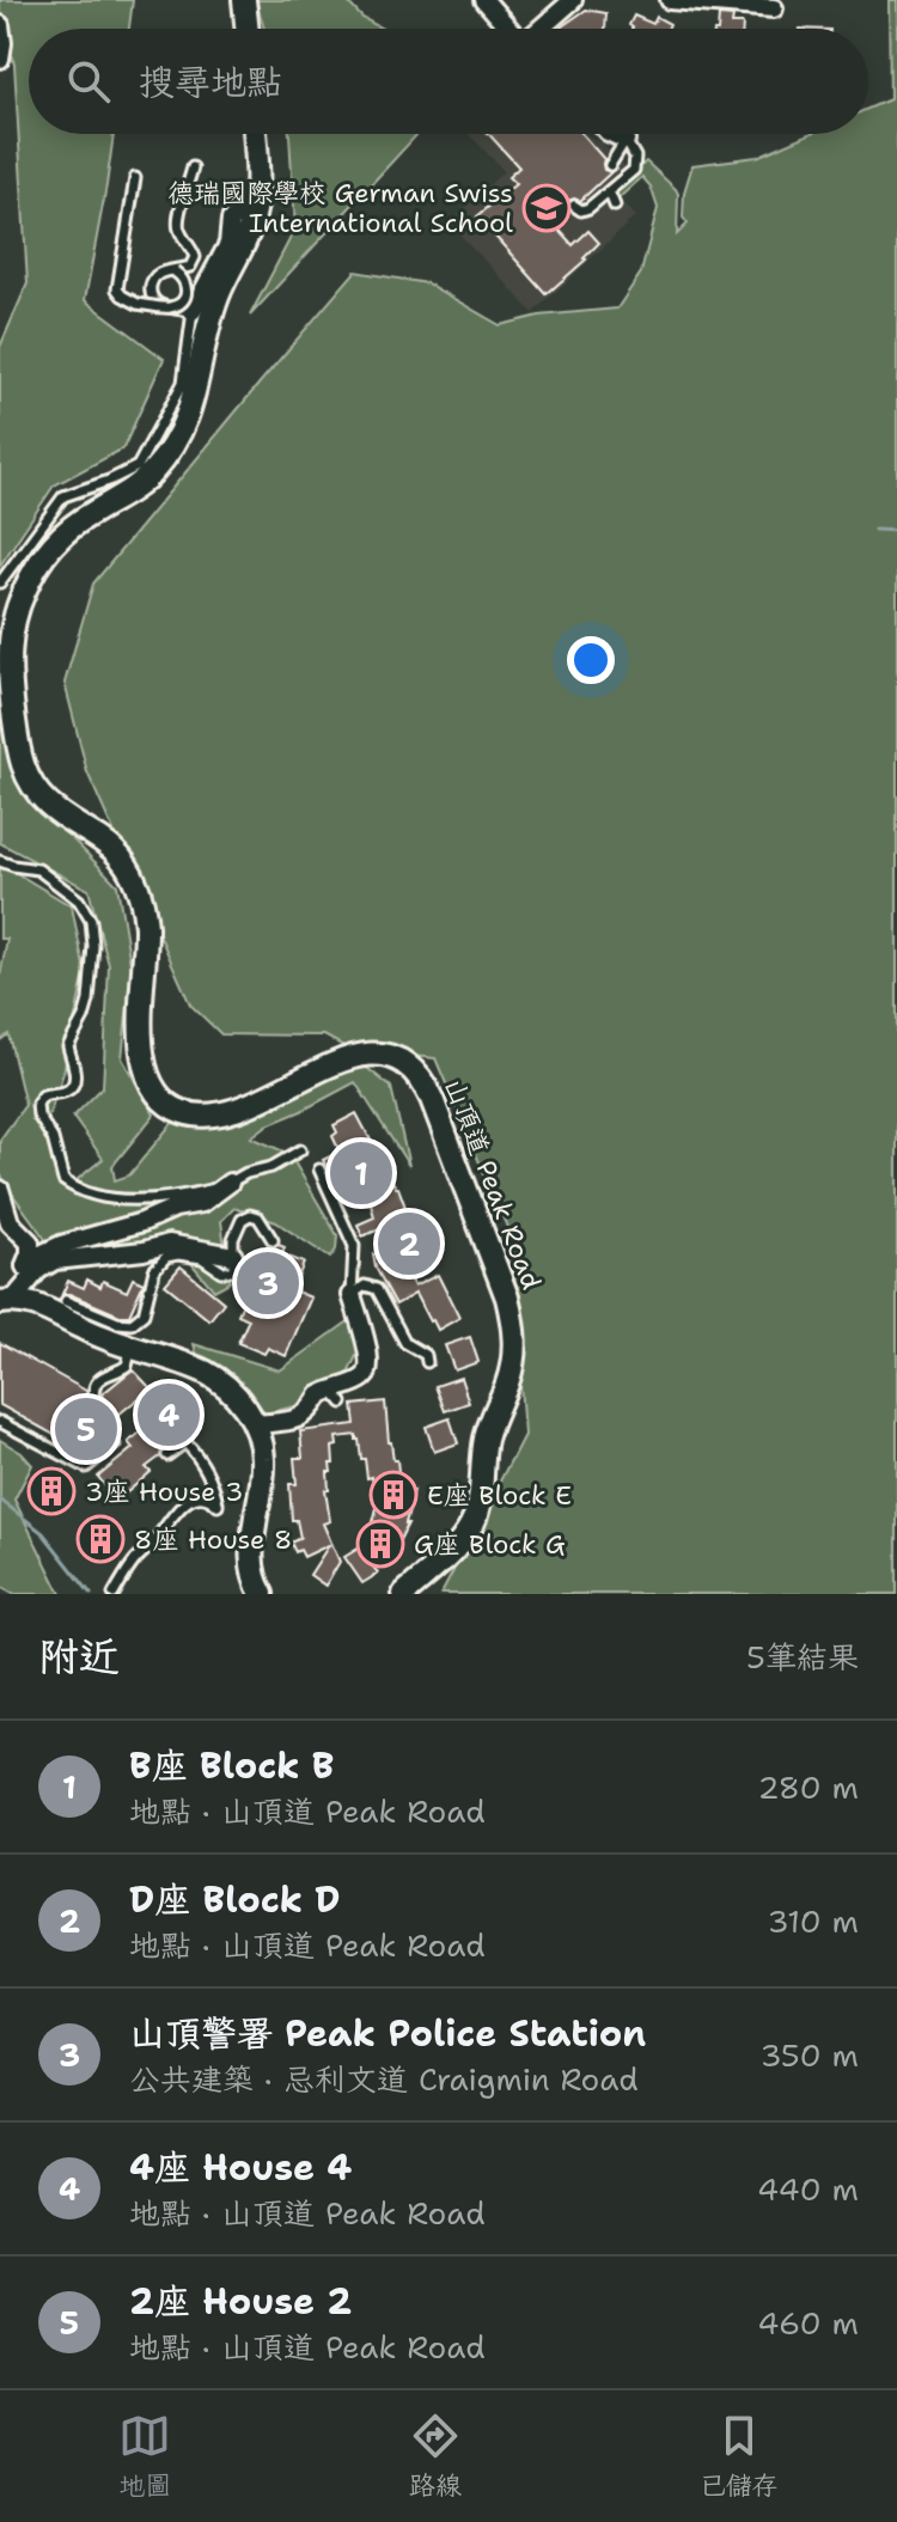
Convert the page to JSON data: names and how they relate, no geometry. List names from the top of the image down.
{
  "streets": {
    "main road": ["山頂道 Peak Road"]
  },
  "places": {
    "school or university": ["德瑞國際學校 German Swiss International School"],
    "building": [
      "3座 House 3",
      "E座 Block E",
      "8座 House 8",
      "G座 Block G"
    ]
  },
  "page": {
    "search": "搜尋地點",
    "pins": [
      "1",
      "2",
      "3",
      "4",
      "5"
    ],
    "heading": ["附近", "5筆結果"],
    "list": [
      {
        "mark": "1",
        "name": "B座 Block B",
        "note": "地點 · 山頂道 Peak Road",
        "value": "280 m"
      },
      {
        "mark": "2",
        "name": "D座 Block D",
        "note": "地點 · 山頂道 Peak Road",
        "value": "310 m"
      },
      {
        "mark": "3",
        "name": "山頂警署 Peak Police Station",
        "note": "公共建築 · 忌利文道 Craigmin Road",
        "value": "350 m"
      },
      {
        "mark": "4",
        "name": "4座 House 4",
        "note": "地點 · 山頂道 Peak Road",
        "value": "440 m"
      },
      {
        "mark": "5",
        "name": "2座 House 2",
        "note": "地點 · 山頂道 Peak Road",
        "value": "460 m"
      }
    ],
    "nav": ["地圖", "路線", "已儲存"]
  }
}
